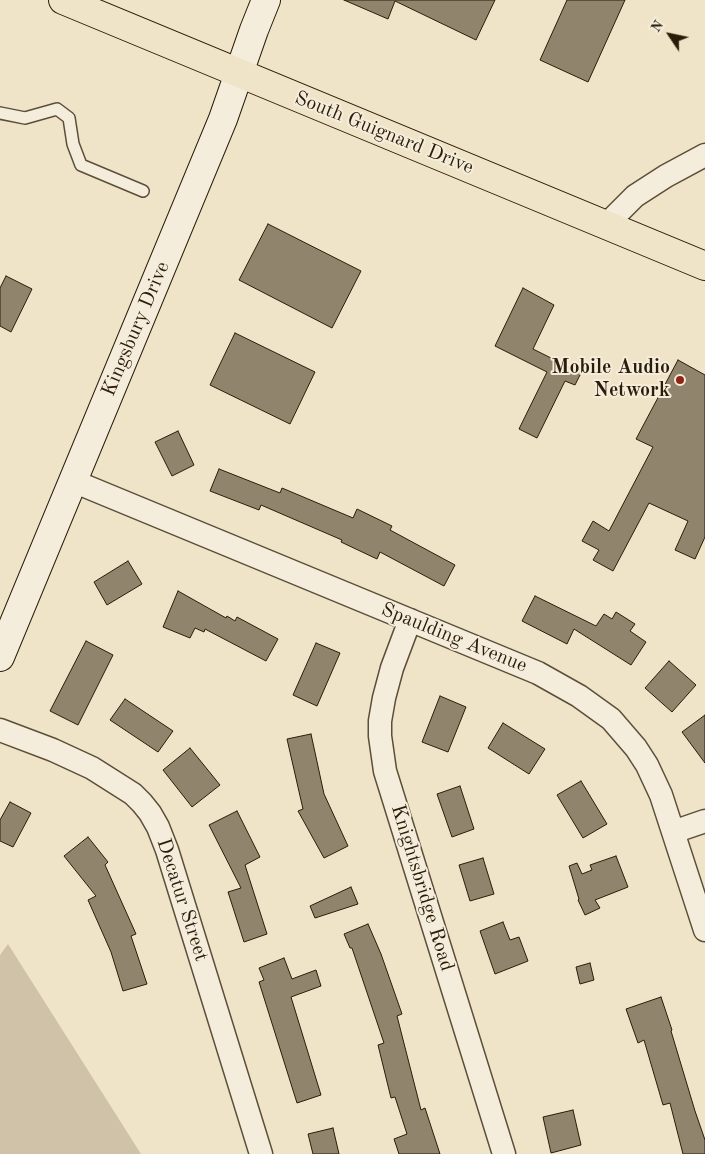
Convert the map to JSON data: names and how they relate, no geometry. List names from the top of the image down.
{
  "streets": {
    "highway": ["South Guignard Drive"],
    "street": [
      "Kingsbury Drive",
      "Spaulding Avenue",
      "Knightsbridge Road",
      "Decatur Street"
    ]
  },
  "crossings": [
    ["South Guignard Drive", "Kingsbury Drive"],
    ["Kingsbury Drive", "Spaulding Avenue"],
    ["Spaulding Avenue", "Knightsbridge Road"]
  ],
  "places": ["Mobile Audio Network"],
  "north": "top left"
}
